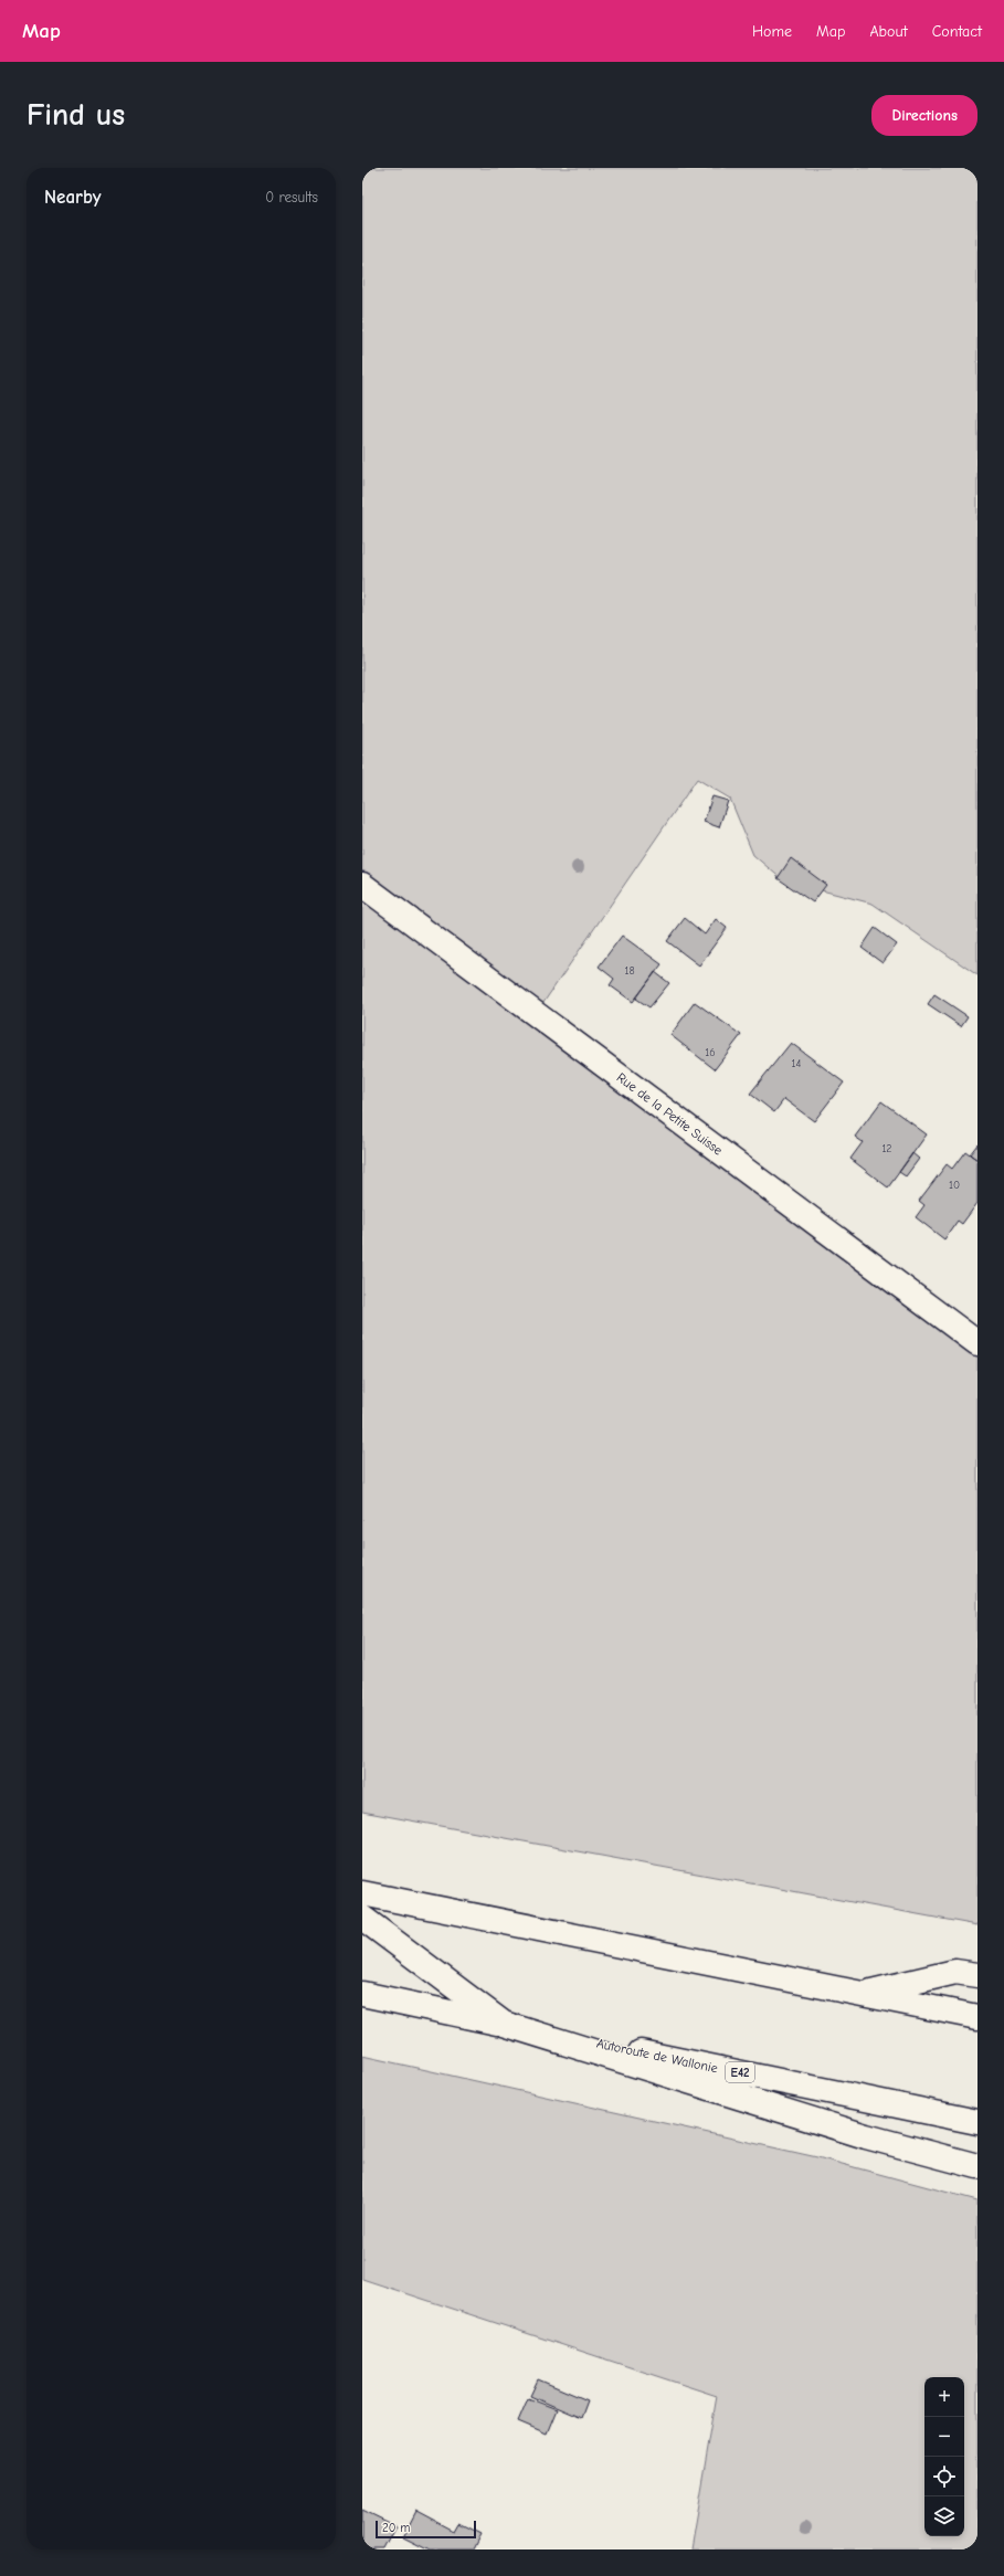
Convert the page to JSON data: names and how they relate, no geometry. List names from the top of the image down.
{
  "streets": {
    "main road": ["Rue de la Petite Suisse", "Autoroute de Wallonie", "E42"]
  },
  "house_numbers": [
    "18",
    "16",
    "14",
    "12",
    "10"
  ],
  "scale_bar": "20 m",
  "page": {
    "header": "Map",
    "nav": [
      "Home",
      "Map",
      "About",
      "Contact"
    ],
    "buttons": "Directions",
    "title": "Find us",
    "heading": ["Nearby", "0 results"],
    "map_buttons": ["+", "−"],
    "scale": "20 m"
  }
}
